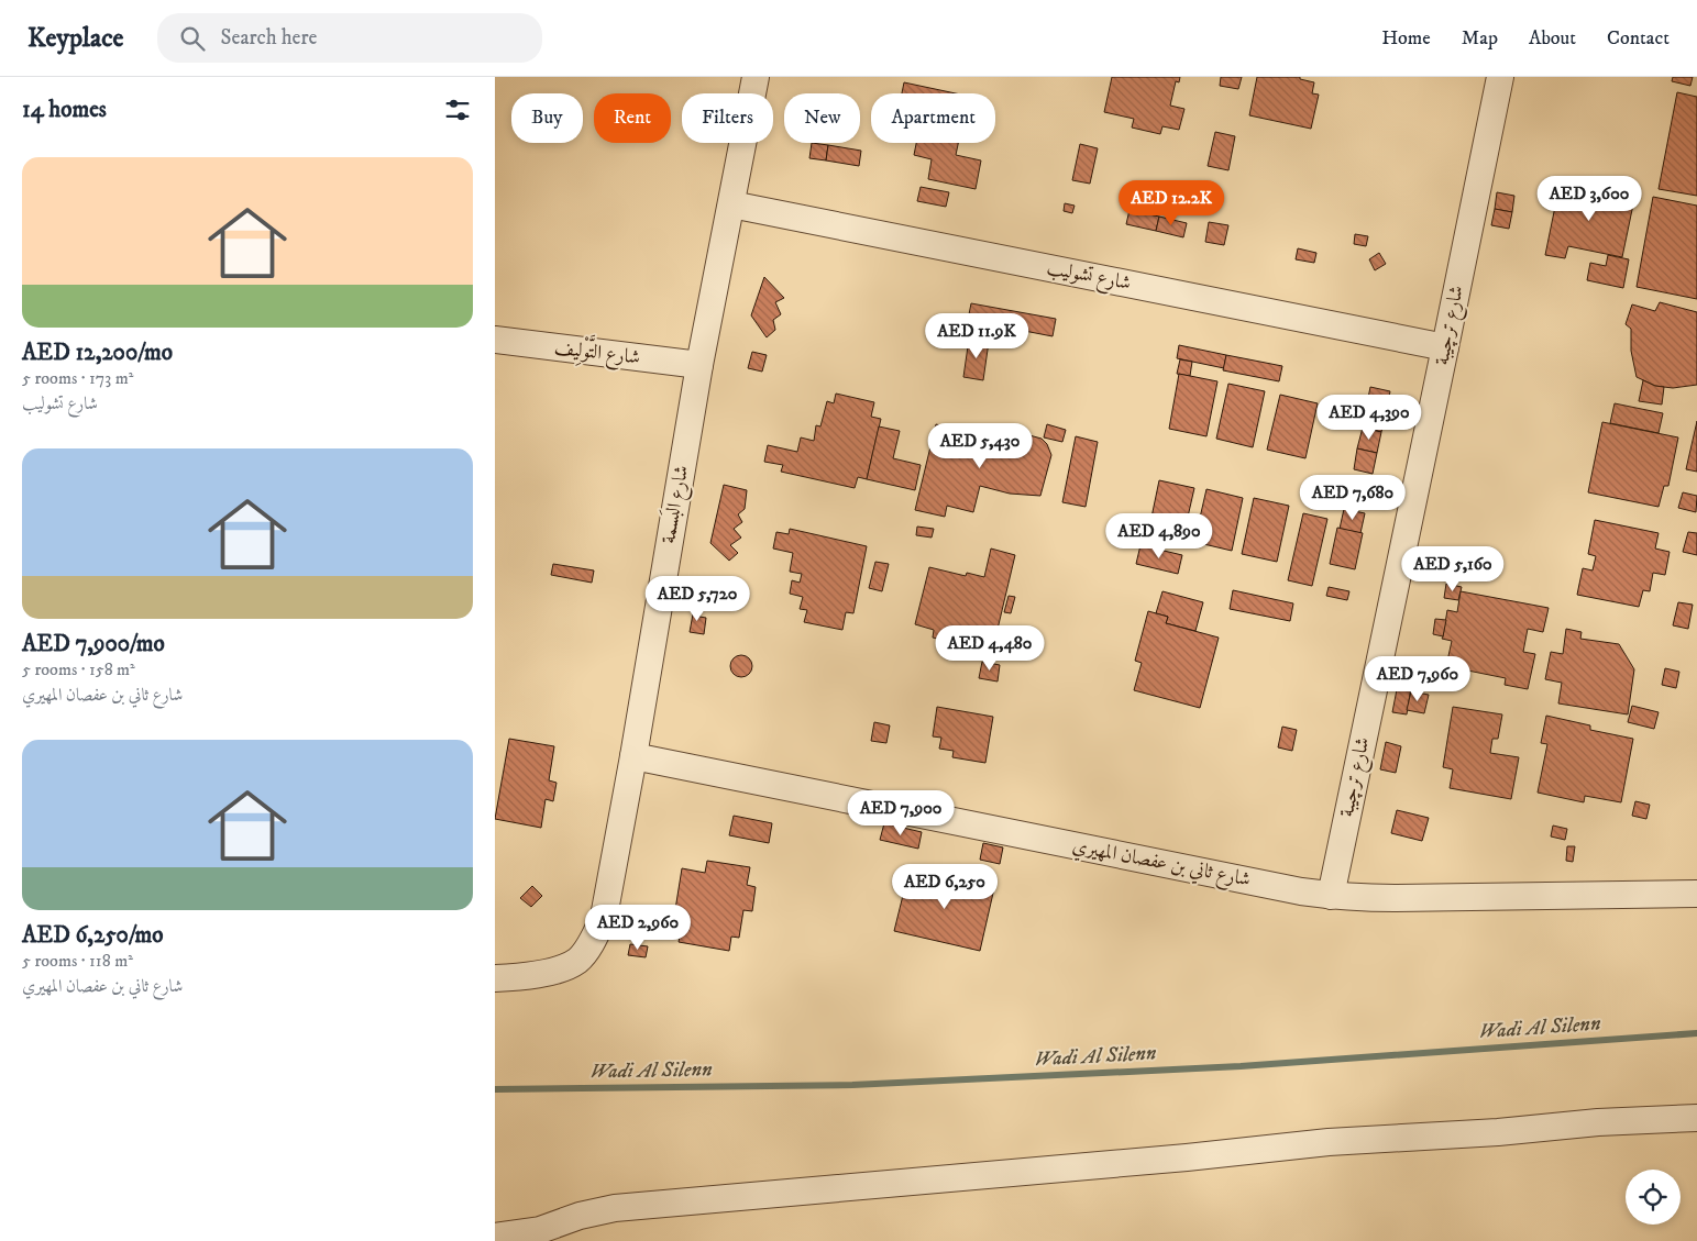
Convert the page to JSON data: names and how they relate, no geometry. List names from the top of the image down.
{
  "streets": {
    "street": [
      "شارع تشوليب",
      "شارع ترچيبة",
      "شارع التَّوْلِيف",
      "شارع البَسمة",
      "شارع ثاني بن عفصان المهيري"
    ]
  },
  "crossings": [
    ["شارع تشوليب", "شارع ترچيبة"],
    ["شارع تشوليب", "شارع البَسمة"],
    ["شارع ترچيبة", "شارع ثاني بن عفصان المهيري"],
    ["شارع التَّوْلِيف", "شارع البَسمة"],
    ["شارع البَسمة", "شارع ثاني بن عفصان المهيري"]
  ],
  "water": ["Wadi Al Silenn"],
  "page": {
    "header": "Keyplace",
    "search": "Search here",
    "nav": [
      "Home",
      "Map",
      "About",
      "Contact"
    ],
    "heading": "14 homes",
    "chip": [
      "Buy",
      "Rent",
      "Filters",
      "New",
      "Apartment"
    ],
    "list": [
      {
        "name": "AED 12,200/mo",
        "note": "5 rooms · 173 m² · شارع تشوليب"
      },
      {
        "name": "AED 7,900/mo",
        "note": "5 rooms · 158 m² · شارع ثاني بن عفصان المهيري"
      },
      {
        "name": "AED 6,250/mo",
        "note": "5 rooms · 118 m² · شارع ثاني بن عفصان المهيري"
      }
    ],
    "price": [
      "AED 3,600",
      "AED 12.2K",
      "AED 11.9K",
      "AED 4,390",
      "AED 5,430",
      "AED 7,680",
      "AED 4,890",
      "AED 5,160",
      "AED 5,720",
      "AED 4,480",
      "AED 7,960",
      "AED 7,900",
      "AED 6,250",
      "AED 2,960"
    ]
  }
}
